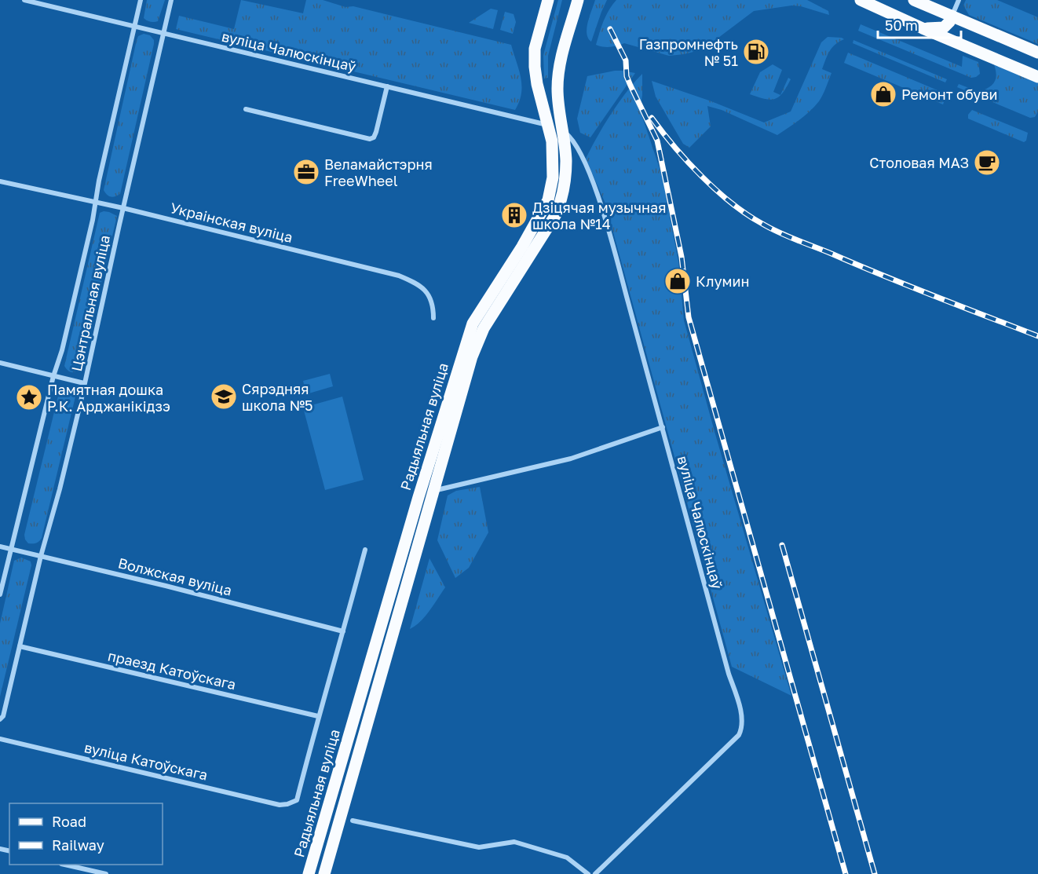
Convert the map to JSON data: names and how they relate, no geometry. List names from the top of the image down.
{
  "streets": {
    "main road": ["Радыяльная вуліца"],
    "street": [
      "вуліца Чалюскінцаў",
      "Украінская вуліца",
      "Цэнтральная вуліца",
      "Волжская вуліца",
      "праезд Катоўскага",
      "вуліца Катоўскага"
    ]
  },
  "crossings": [
    ["вуліца Чалюскінцаў", "Цэнтральная вуліца"],
    ["вуліца Чалюскінцаў", "Радыяльная вуліца"],
    ["Украінская вуліца", "Цэнтральная вуліца"],
    ["Цэнтральная вуліца", "Волжская вуліца"],
    ["Цэнтральная вуліца", "праезд Катоўскага"],
    ["праезд Катоўскага", "вуліца Катоўскага"]
  ],
  "places": {
    "fuel station": ["Газпромнефть № 51"],
    "shop": ["Ремонт обуви", "Клумин"],
    "cafe": ["Столовая МАЗ"],
    "office": ["Веламайстэрня FreeWheel"],
    "building": ["Дзіцячая музычная школа №14"],
    "school or university": ["Сярэдняя школа №5"],
    "place": ["Памятная дошка Р.К. Арджанікідзэ"]
  },
  "legend": ["Road", "Railway"],
  "scale_bar": "50 m"
}
